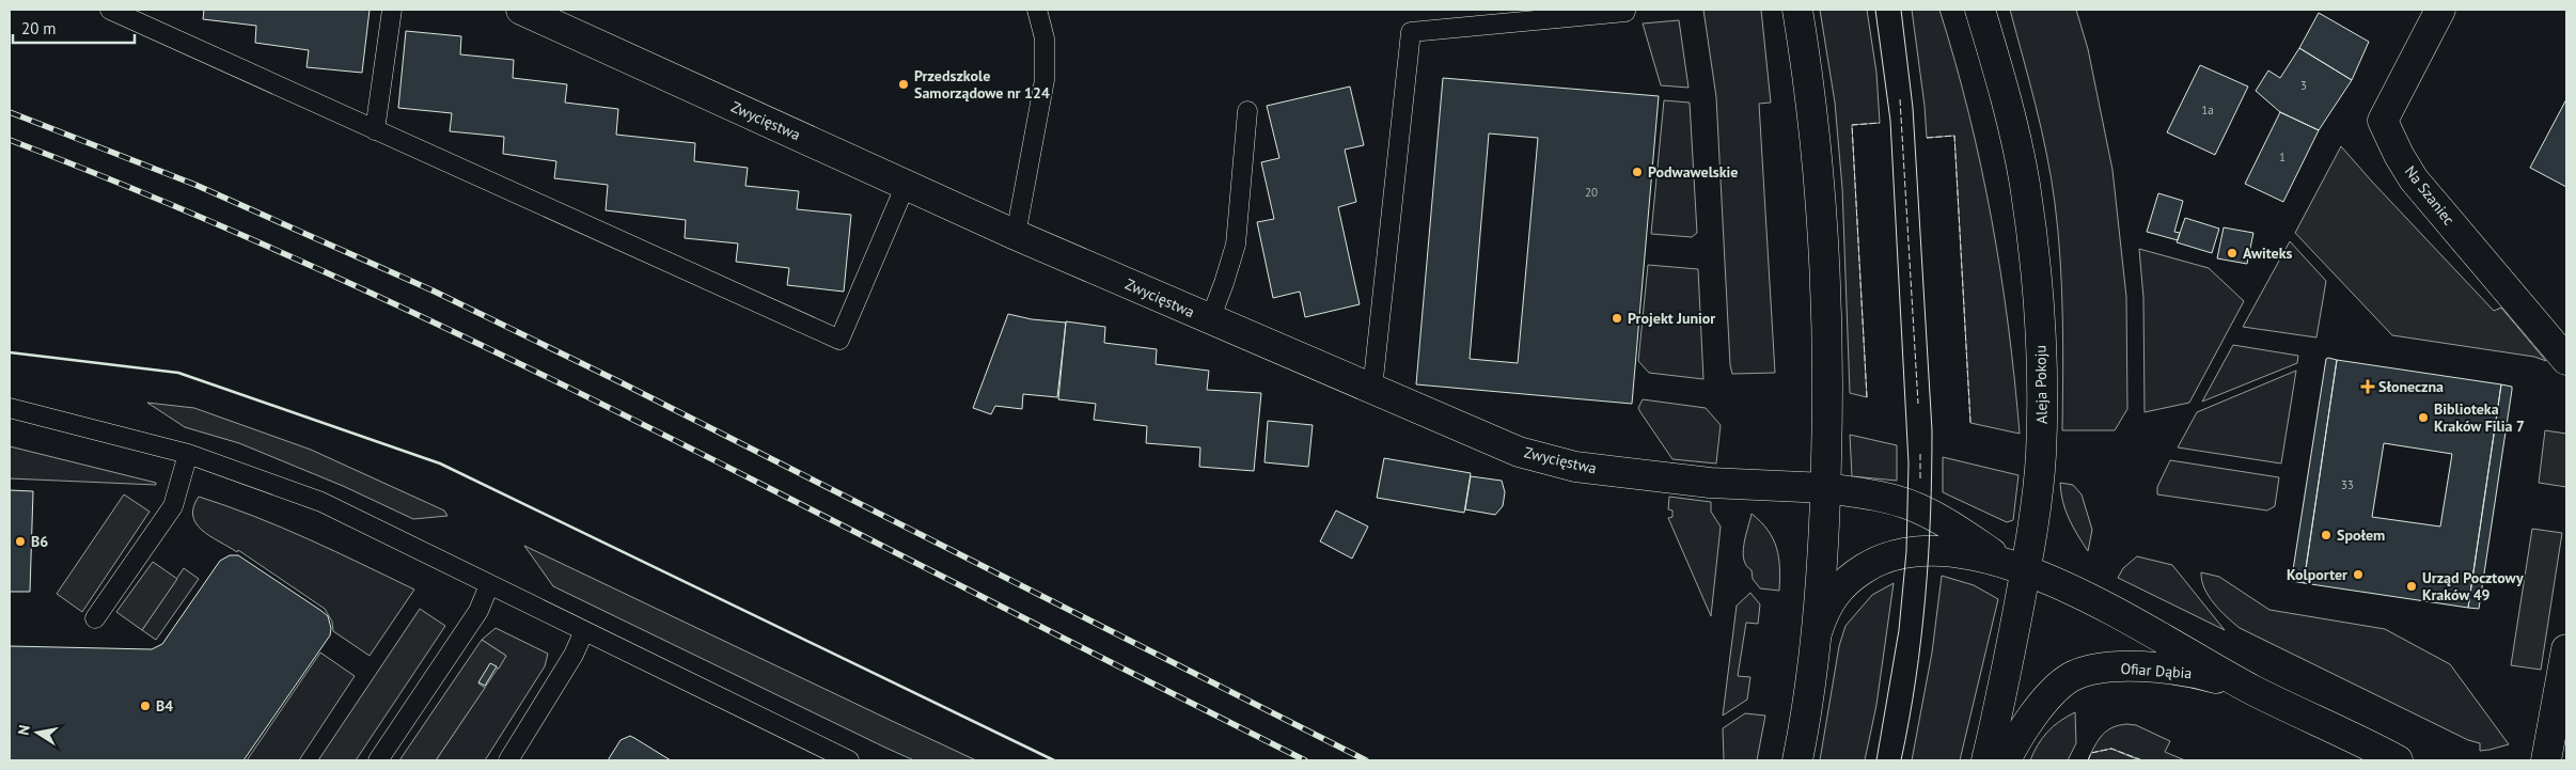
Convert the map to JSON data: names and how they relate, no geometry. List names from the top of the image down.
{
  "streets": {
    "street": [
      "Zwycięstwa",
      "Na Szaniec",
      "Aleja Pokoju",
      "Ofiar Dąbia"
    ]
  },
  "crossings": [
    ["Zwycięstwa", "Ofiar Dąbia"],
    ["Aleja Pokoju", "Ofiar Dąbia"]
  ],
  "places": {
    "other": [
      "Przedszkole Samorządowe nr 124",
      "Podwawelskie",
      "Awiteks",
      "Projekt Junior",
      "Biblioteka Kraków Filia 7",
      "Społem",
      "B6",
      "Kolporter",
      "Urząd Pocztowy Kraków 49",
      "B4"
    ],
    "health": ["Słoneczna"]
  },
  "house_numbers": [
    "3",
    "1a",
    "1",
    "20",
    "33"
  ],
  "scale_bar": "20 m",
  "north": "left"
}
